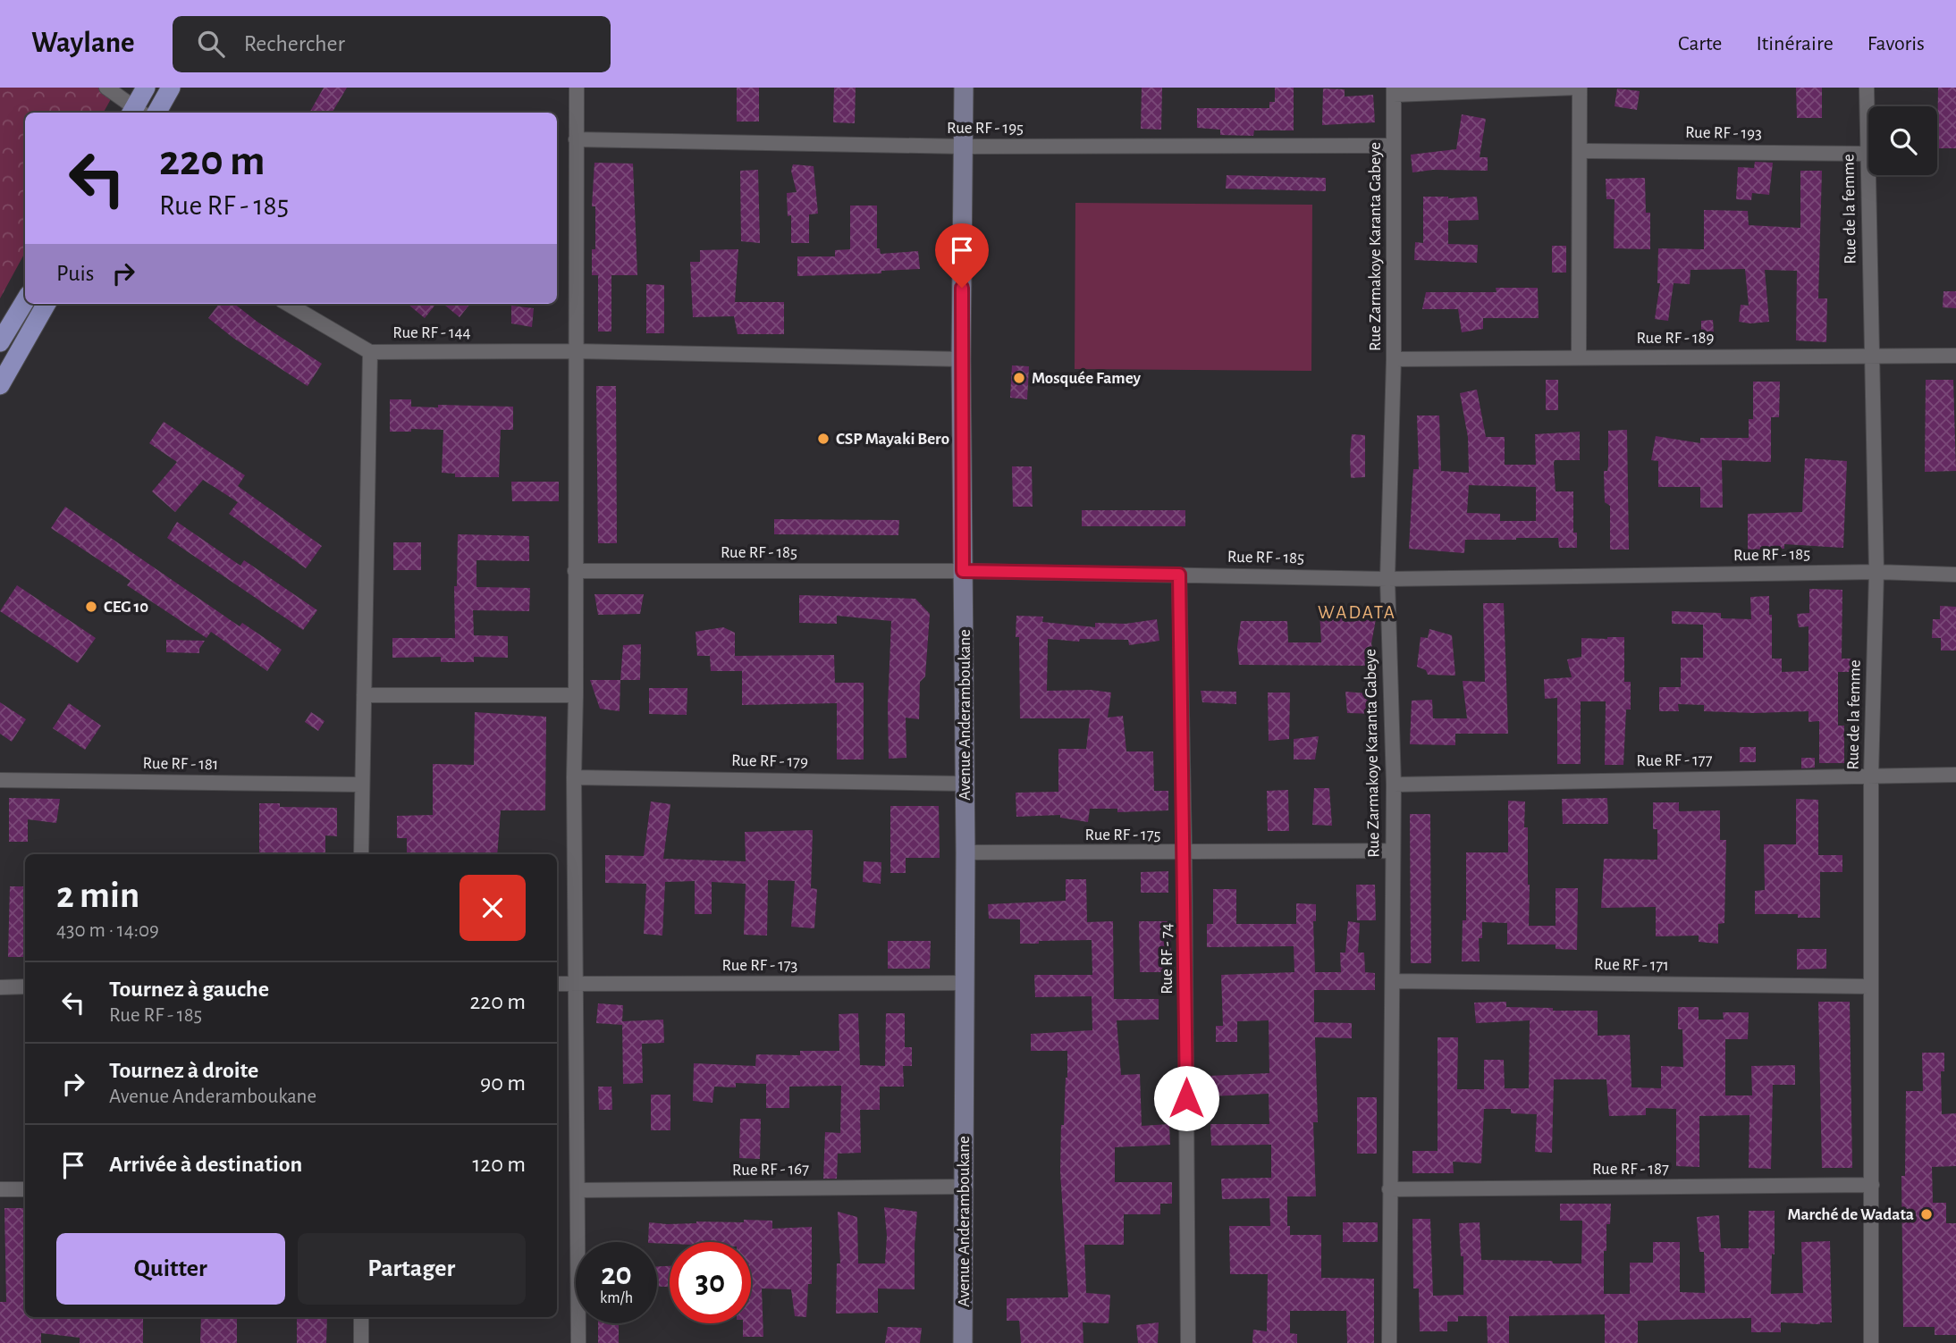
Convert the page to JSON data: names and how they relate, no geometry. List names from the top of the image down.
{
  "streets": {
    "street": [
      "Rue RF - 195",
      "Rue RF - 193",
      "Rue de la femme",
      "Rue Zarmakoye Karanta Gabeye",
      "Rue RF - 144",
      "Rue RF - 189",
      "Rue RF - 185",
      "Avenue Anderamboukane",
      "Rue RF - 177",
      "Rue RF - 179",
      "Rue RF - 181",
      "Rue RF - 175",
      "Rue RF - 74",
      "Rue RF - 173",
      "Rue RF - 171",
      "Rue RF - 187",
      "Rue RF - 167"
    ]
  },
  "crossings": [
    ["Rue RF - 195", "Rue Zarmakoye Karanta Gabeye"],
    ["Rue RF - 195", "Avenue Anderamboukane"],
    ["Rue RF - 193", "Rue de la femme"],
    ["Rue de la femme", "Rue RF - 189"],
    ["Rue de la femme", "Rue RF - 185"],
    ["Rue de la femme", "Rue RF - 177"],
    ["Rue de la femme", "Rue RF - 171"],
    ["Rue de la femme", "Rue RF - 187"],
    ["Rue Zarmakoye Karanta Gabeye", "Rue RF - 189"],
    ["Rue Zarmakoye Karanta Gabeye", "Rue RF - 185"],
    ["Rue Zarmakoye Karanta Gabeye", "Rue RF - 177"],
    ["Rue Zarmakoye Karanta Gabeye", "Rue RF - 175"],
    ["Rue Zarmakoye Karanta Gabeye", "Rue RF - 171"],
    ["Rue Zarmakoye Karanta Gabeye", "Rue RF - 187"],
    ["Rue RF - 144", "Avenue Anderamboukane"],
    ["Rue RF - 144", "Rue RF - 181"],
    ["Rue RF - 185", "Avenue Anderamboukane"],
    ["Rue RF - 185", "Rue RF - 74"],
    ["Avenue Anderamboukane", "Rue RF - 179"],
    ["Avenue Anderamboukane", "Rue RF - 175"],
    ["Avenue Anderamboukane", "Rue RF - 173"],
    ["Avenue Anderamboukane", "Rue RF - 167"],
    ["Rue RF - 175", "Rue RF - 74"]
  ],
  "districts": ["WADATA"],
  "places": [
    "Mosquée Famey",
    "CSP Mayaki Bero",
    "CEG 10",
    "Marché de Wadata"
  ],
  "page": {
    "header": "Waylane",
    "search": "Rechercher",
    "nav": ["Carte", "Itinéraire", "Favoris"],
    "turn": ["220 m", "Rue RF - 185"],
    "then": "Puis",
    "heading": ["2 min", "430 m · 14:09"],
    "list": [
      {
        "name": "Tournez à gauche",
        "note": "Rue RF - 185",
        "value": "220 m"
      },
      {
        "name": "Tournez à droite",
        "note": "Avenue Anderamboukane",
        "value": "90 m"
      },
      {
        "name": "Arrivée à destination",
        "value": "120 m"
      }
    ],
    "buttons": ["Quitter", "Partager"],
    "speed": "20 km/h",
    "limit": "30"
  }
}
